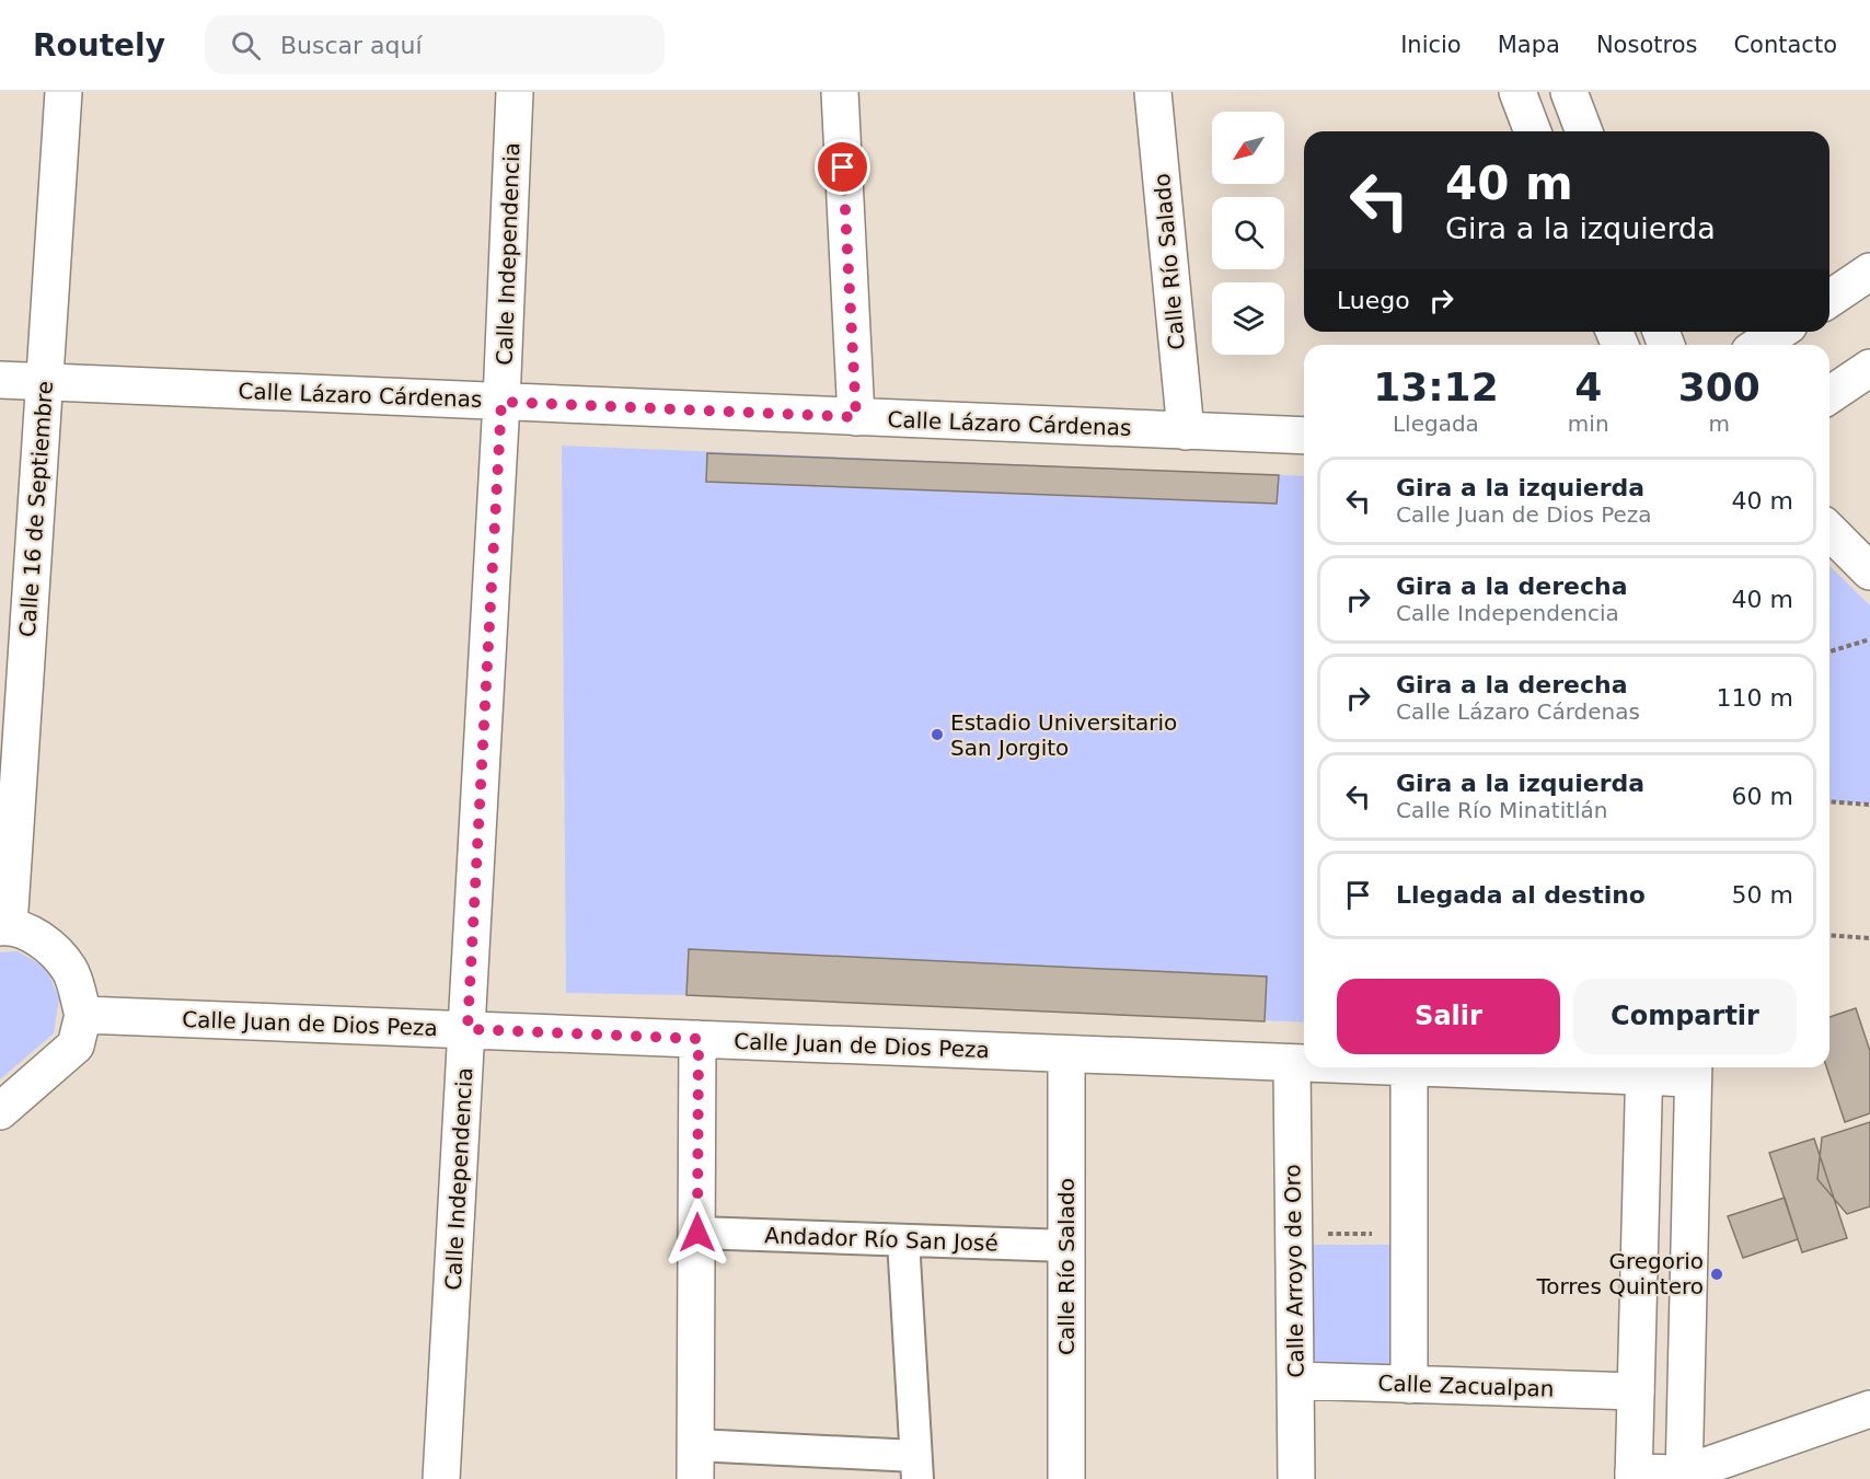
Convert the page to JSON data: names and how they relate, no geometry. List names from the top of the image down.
{
  "streets": {
    "street": [
      "Calle Independencia",
      "Calle Río Salado",
      "Calle Lázaro Cárdenas",
      "Calle 16 de Septiembre",
      "Calle Juan de Dios Peza",
      "Andador Río San José",
      "Calle Arroyo de Oro",
      "Calle Zacualpan"
    ]
  },
  "crossings": [
    ["Calle Independencia", "Calle Lázaro Cárdenas"],
    ["Calle Independencia", "Calle Juan de Dios Peza"],
    ["Calle Río Salado", "Calle Lázaro Cárdenas"],
    ["Calle Río Salado", "Calle Juan de Dios Peza"],
    ["Calle Río Salado", "Andador Río San José"],
    ["Calle Lázaro Cárdenas", "Calle 16 de Septiembre"],
    ["Calle Juan de Dios Peza", "Calle Arroyo de Oro"],
    ["Calle Arroyo de Oro", "Calle Zacualpan"]
  ],
  "places": ["Estadio Universitario San Jorgito", "Gregorio Torres Quintero"],
  "north": "bottom left",
  "page": {
    "header": "Routely",
    "search": "Buscar aquí",
    "nav": [
      "Inicio",
      "Mapa",
      "Nosotros",
      "Contacto"
    ],
    "turn": ["40 m", "Gira a la izquierda"],
    "then": "Luego",
    "eta": [
      "13:12",
      "Llegada",
      "4",
      "min",
      "300",
      "m"
    ],
    "list": [
      {
        "name": "Gira a la izquierda",
        "note": "Calle Juan de Dios Peza",
        "value": "40 m"
      },
      {
        "name": "Gira a la derecha",
        "note": "Calle Independencia",
        "value": "40 m"
      },
      {
        "name": "Gira a la derecha",
        "note": "Calle Lázaro Cárdenas",
        "value": "110 m"
      },
      {
        "name": "Gira a la izquierda",
        "note": "Calle Río Minatitlán",
        "value": "60 m"
      },
      {
        "name": "Llegada al destino",
        "value": "50 m"
      }
    ],
    "buttons": ["Salir", "Compartir"]
  }
}
